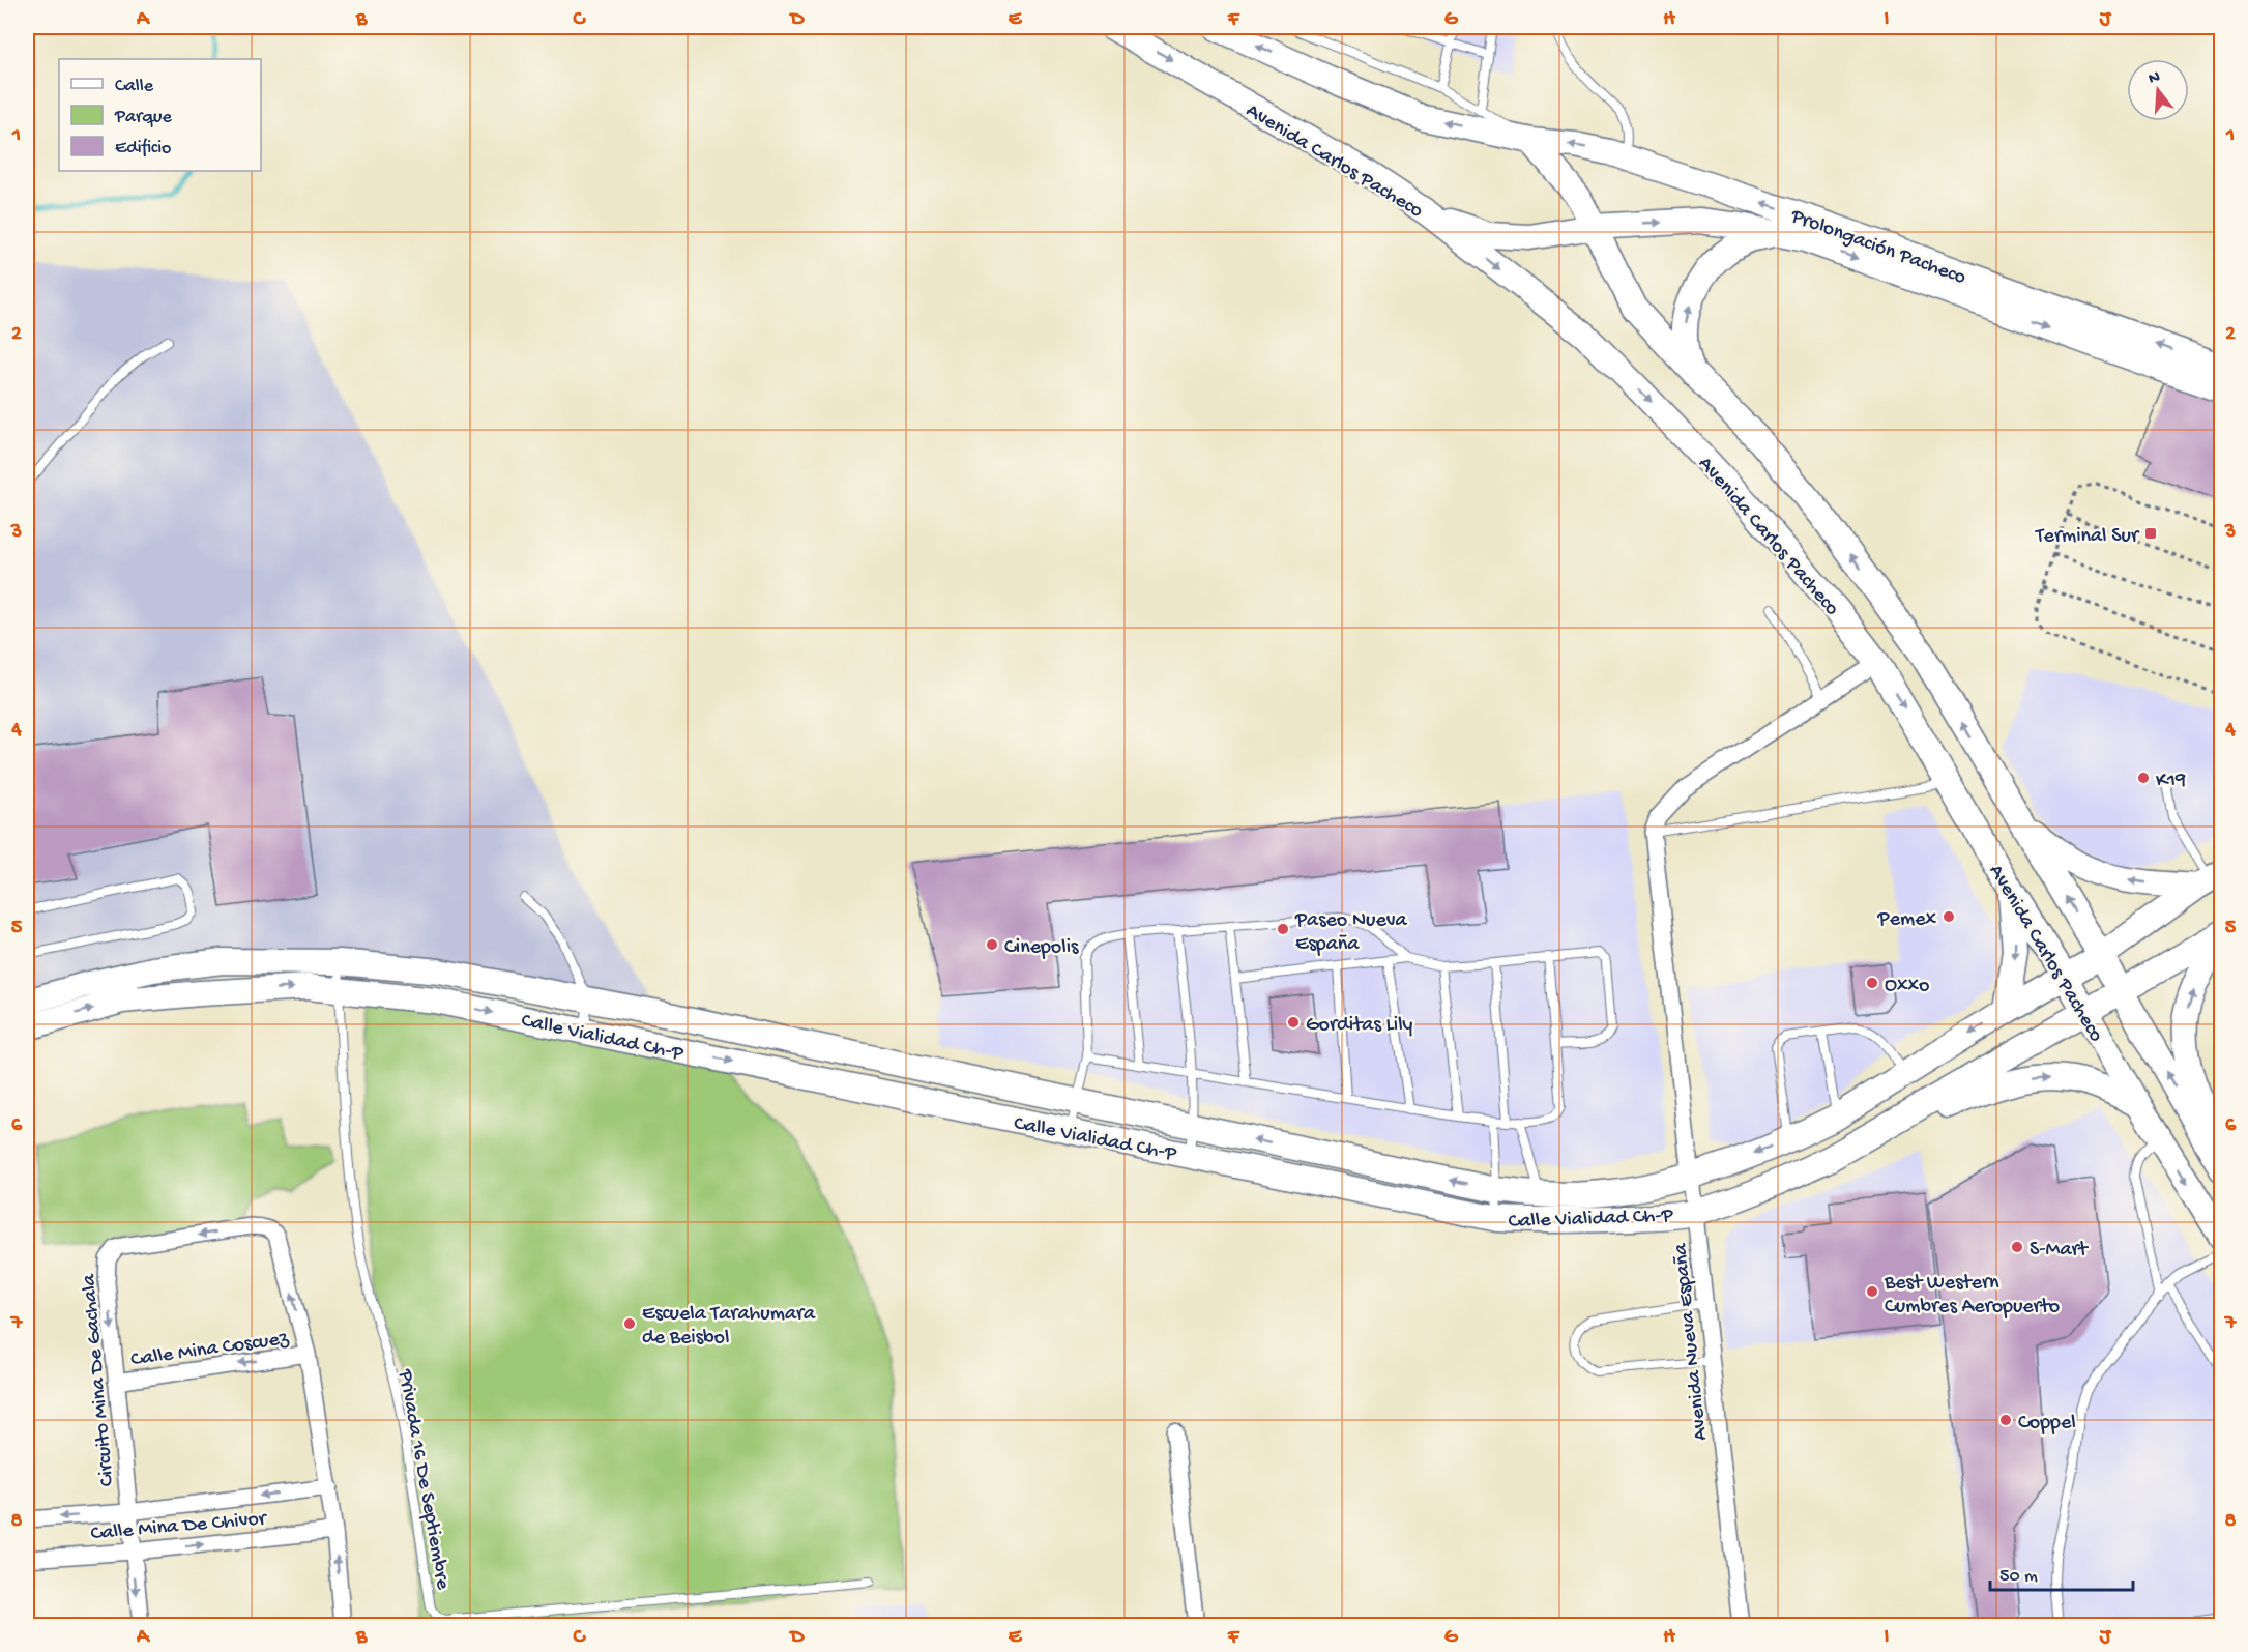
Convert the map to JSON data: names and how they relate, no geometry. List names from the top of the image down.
{
  "streets": {
    "main road": ["Avenida Carlos Pacheco", "Prolongación Pacheco", "Calle Vialidad Ch-P"],
    "street": [
      "Avenida Nueva España",
      "Calle Mina Coscuez",
      "Circuito Mina De Gachala",
      "Calle Mina De Chivor"
    ],
    "lane": ["Privada 16 De Septiembre"]
  },
  "crossings": [
    ["Avenida Carlos Pacheco", "Prolongación Pacheco"],
    ["Avenida Carlos Pacheco", "Calle Vialidad Ch-P"],
    ["Calle Vialidad Ch-P", "Avenida Nueva España"],
    ["Calle Vialidad Ch-P", "Privada 16 De Septiembre"],
    ["Calle Mina Coscuez", "Circuito Mina De Gachala"],
    ["Circuito Mina De Gachala", "Calle Mina De Chivor"]
  ],
  "one_way": ["Calle Mina Coscuez"],
  "places": {
    "transit": ["Terminal Sur"],
    "other": [
      "K19",
      "Pemex",
      "Paseo Nueva España",
      "Cinepolis",
      "Oxxo",
      "Gorditas Lily",
      "S-Mart",
      "Best Western Cumbres Aeropuerto",
      "Escuela Tarahumara de Beisbol",
      "Coppel"
    ]
  },
  "legend": ["Calle", "Parque", "Edificio"],
  "scale_bar": "50 m",
  "north": "top",
  "grid": {
    "columns": [
      "A",
      "B",
      "C",
      "D",
      "E",
      "F",
      "G",
      "H",
      "I",
      "J"
    ],
    "rows": [
      "1",
      "2",
      "3",
      "4",
      "5",
      "6",
      "7",
      "8"
    ]
  }
}
